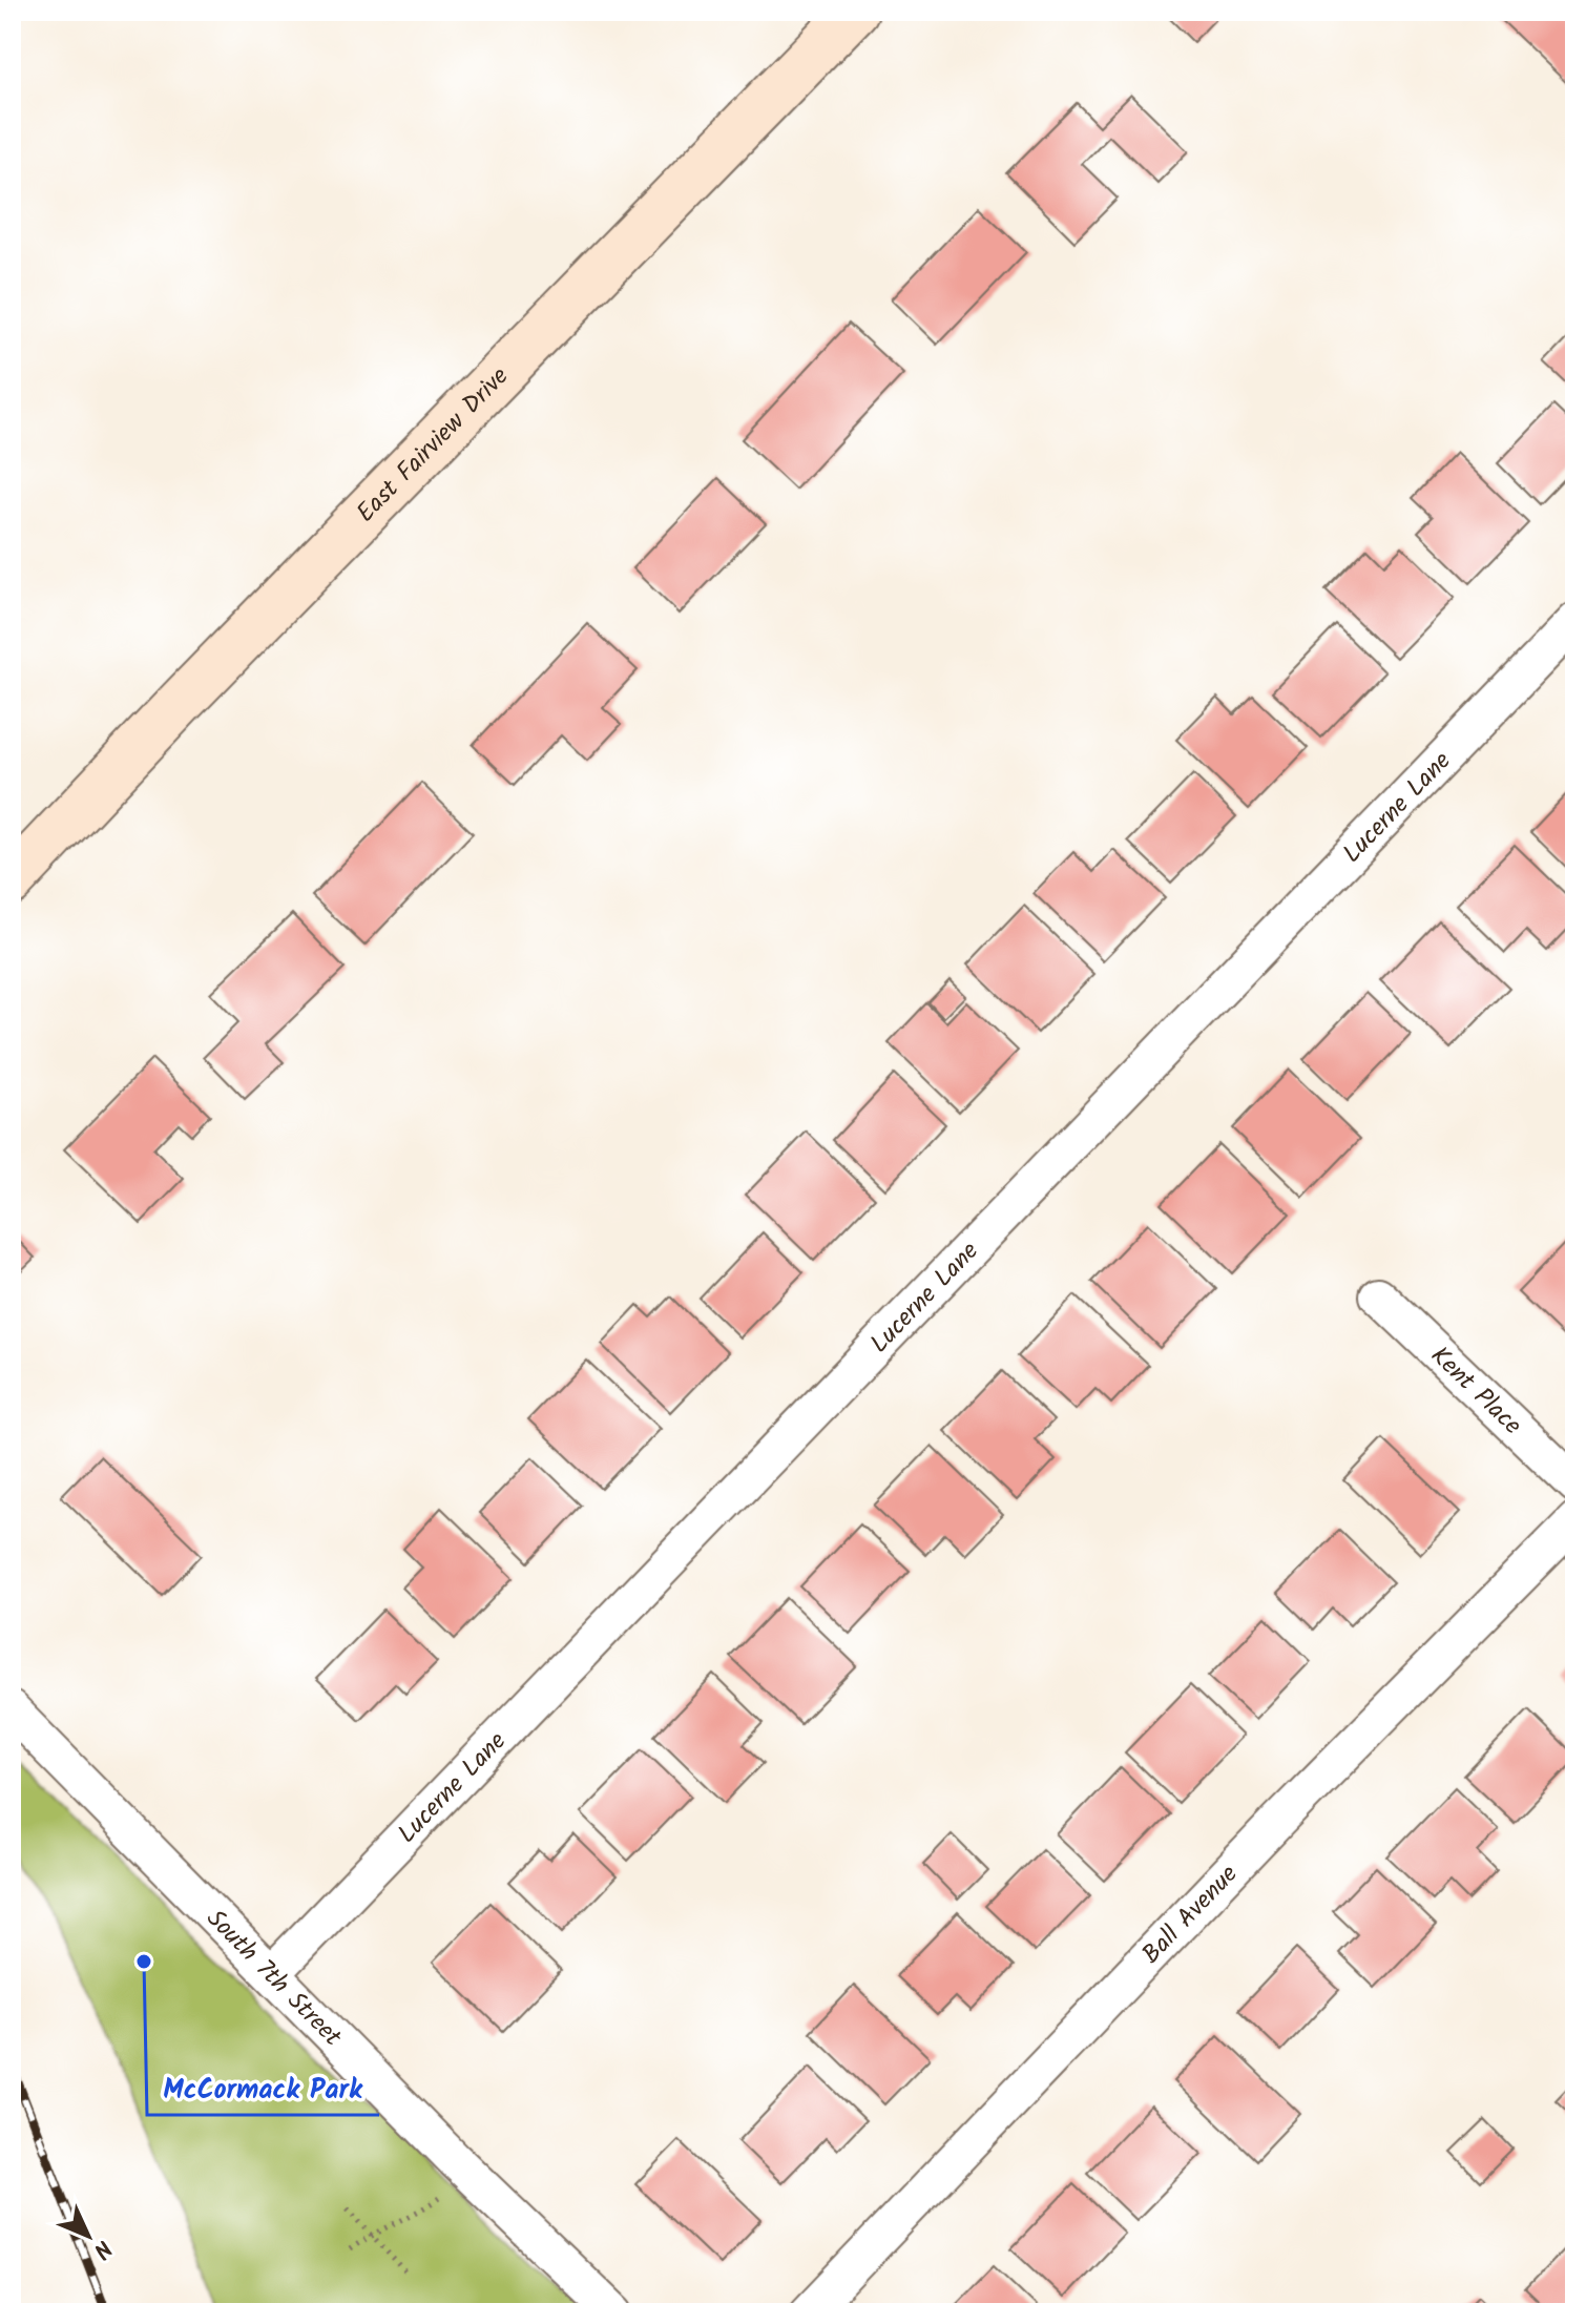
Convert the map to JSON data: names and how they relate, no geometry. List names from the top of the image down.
{
  "streets": {
    "street": [
      "East Fairview Drive",
      "Lucerne Lane",
      "Kent Place",
      "Ball Avenue",
      "South 7th Street"
    ]
  },
  "crossings": [
    ["Lucerne Lane", "South 7th Street"]
  ],
  "places": ["McCormack Park"],
  "north": "bottom right"
}
